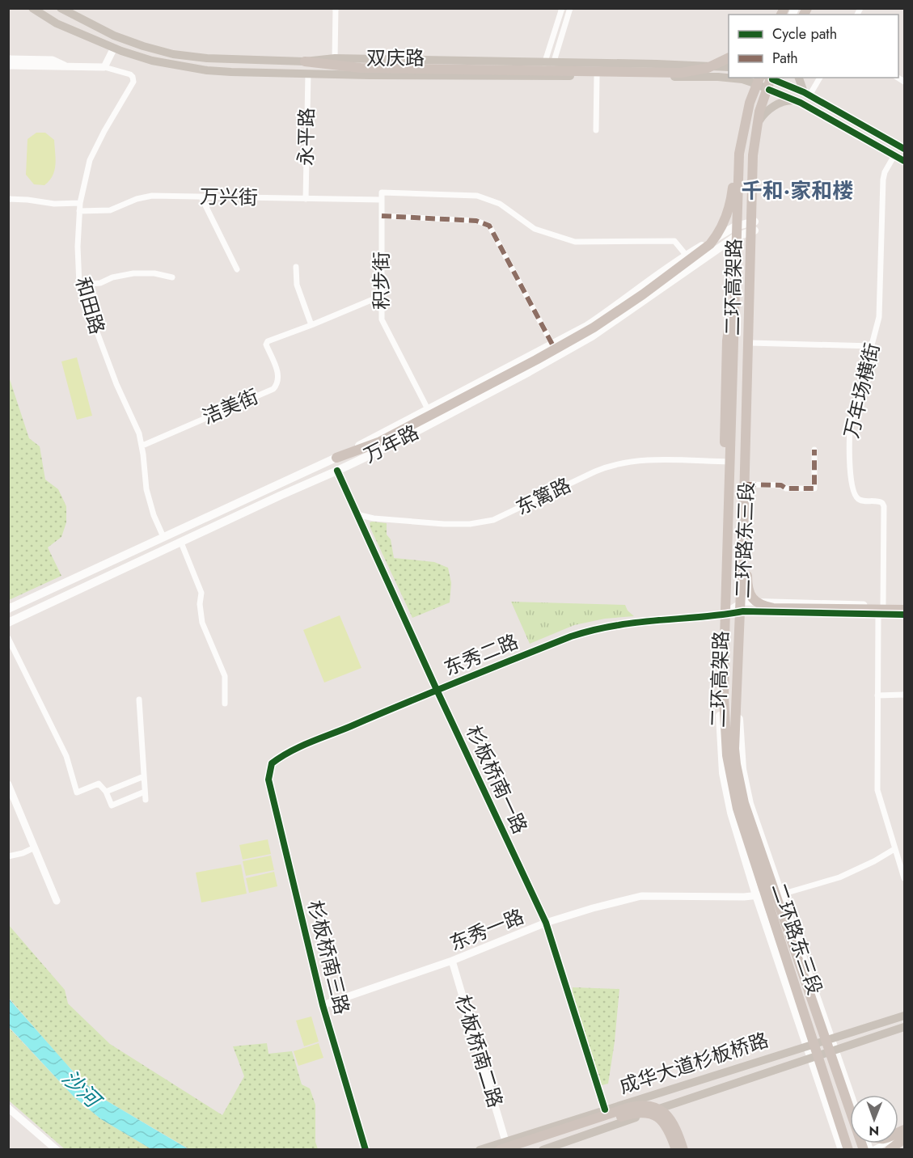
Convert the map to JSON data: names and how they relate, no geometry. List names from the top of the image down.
{
  "streets": {
    "highway": ["二环高架路"],
    "main road": [
      "双庆路",
      "万年路",
      "二环路东三段",
      "成华大道杉板桥路"
    ],
    "street": [
      "永平路",
      "万兴街",
      "积步街",
      "和田路",
      "万年场横街",
      "洁美街",
      "东篱路",
      "东秀二路",
      "杉板桥南一路",
      "东秀一路",
      "杉板桥南三路",
      "杉板桥南二路"
    ]
  },
  "crossings": [
    ["双庆路", "永平路"],
    ["双庆路", "二环高架路"],
    ["双庆路", "万年场横街"],
    ["双庆路", "二环路东三段"],
    ["永平路", "万兴街"],
    ["万兴街", "积步街"],
    ["万兴街", "和田路"],
    ["积步街", "万年路"],
    ["二环高架路", "二环路东三段"],
    ["二环高架路", "东秀二路"],
    ["和田路", "洁美街"],
    ["和田路", "万年路"],
    ["万年路", "二环路东三段"],
    ["万年路", "杉板桥南一路"],
    ["东篱路", "二环路东三段"],
    ["东篱路", "杉板桥南一路"],
    ["二环路东三段", "东秀二路"],
    ["二环路东三段", "东秀一路"],
    ["二环路东三段", "成华大道杉板桥路"],
    ["东秀二路", "杉板桥南一路"],
    ["东秀二路", "杉板桥南三路"],
    ["杉板桥南一路", "东秀一路"],
    ["杉板桥南一路", "成华大道杉板桥路"],
    ["东秀一路", "杉板桥南三路"],
    ["东秀一路", "杉板桥南二路"],
    ["杉板桥南二路", "成华大道杉板桥路"]
  ],
  "districts": ["千和·家和楼"],
  "water": ["沙河"],
  "legend": ["Cycle path", "Path"],
  "north": "bottom"
}
